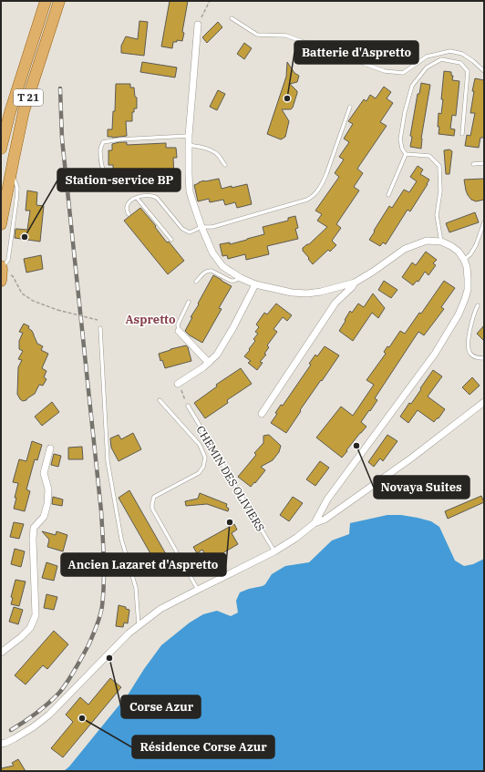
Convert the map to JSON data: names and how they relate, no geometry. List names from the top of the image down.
{
  "streets": {
    "main road": ["T 21"],
    "lane": ["CHEMIN DES OLIVIERS"]
  },
  "districts": ["Aspretto"],
  "places": [
    "Batterie d'Aspretto",
    "Station-service BP",
    "Novaya Suites",
    "Ancien Lazaret d'Aspretto",
    "Corse Azur",
    "Résidence Corse Azur"
  ]
}
